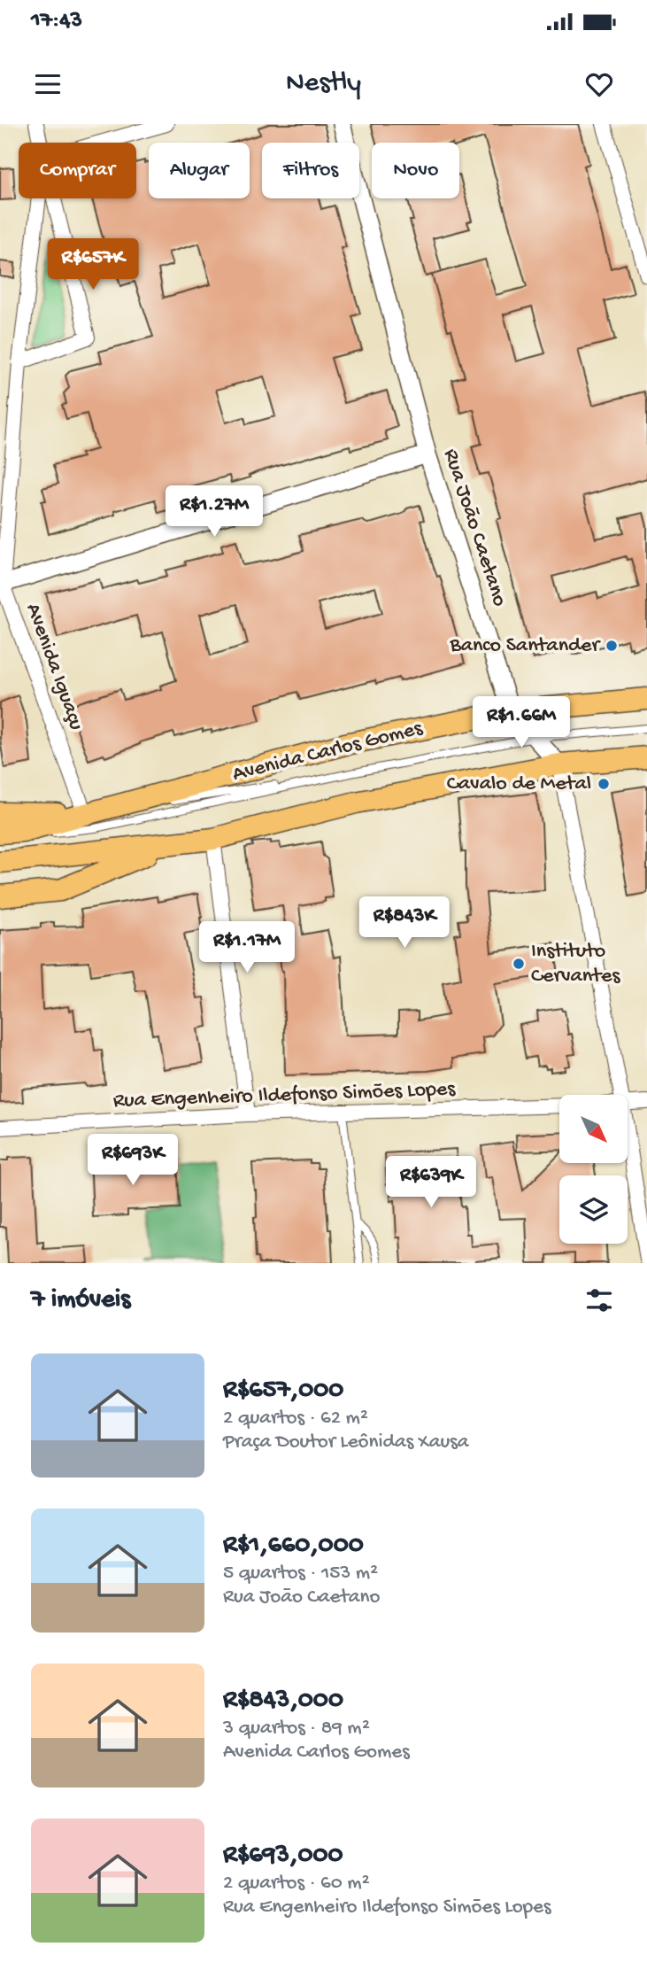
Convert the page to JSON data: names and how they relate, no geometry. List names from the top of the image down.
{
  "streets": {
    "main road": ["Avenida Carlos Gomes"],
    "street": ["Rua João Caetano", "Avenida Iguaçu", "Rua Engenheiro Ildefonso Simões Lopes"]
  },
  "crossings": [
    ["Rua João Caetano", "Avenida Carlos Gomes"],
    ["Avenida Iguaçu", "Avenida Carlos Gomes"]
  ],
  "places": ["Banco Santander", "Cavalo de Metal", "Instituto Cervantes"],
  "north": "bottom right",
  "page": {
    "status": "17:43",
    "header": "Nestly",
    "chip": [
      "Comprar",
      "Alugar",
      "Filtros",
      "Novo"
    ],
    "price": [
      "R$657K",
      "R$1.27M",
      "R$1.66M",
      "R$843K",
      "R$1.17M",
      "R$693K",
      "R$639K"
    ],
    "heading": "7 imóveis",
    "list": [
      {
        "name": "R$657,000",
        "note": "2 quartos · 62 m² · Praça Doutor Leônidas Xausa"
      },
      {
        "name": "R$1,660,000",
        "note": "5 quartos · 153 m² · Rua João Caetano"
      },
      {
        "name": "R$843,000",
        "note": "3 quartos · 89 m² · Avenida Carlos Gomes"
      },
      {
        "name": "R$693,000",
        "note": "2 quartos · 60 m² · Rua Engenheiro Ildefonso Simões Lopes"
      }
    ]
  }
}
